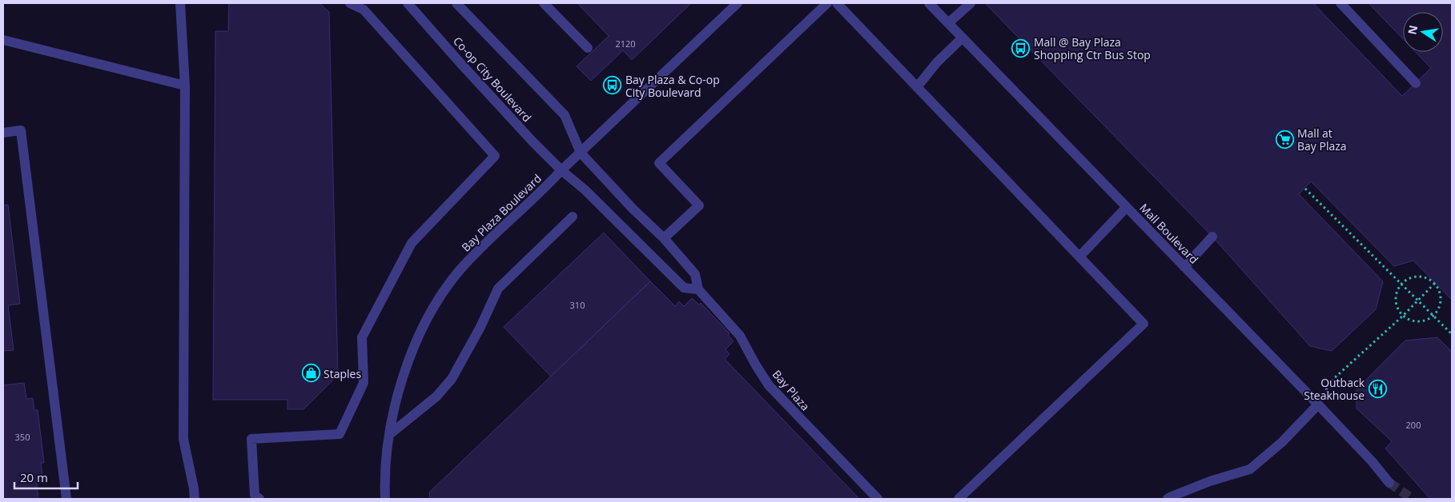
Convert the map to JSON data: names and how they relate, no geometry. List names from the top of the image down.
{
  "streets": {
    "street": [
      "Co-op City Boulevard",
      "Bay Plaza Boulevard",
      "Mall Boulevard",
      "Bay Plaza"
    ]
  },
  "crossings": [
    ["Co-op City Boulevard", "Bay Plaza Boulevard"],
    ["Bay Plaza Boulevard", "Bay Plaza"]
  ],
  "places": {
    "bus stop": ["Mall @ Bay Plaza Shopping Ctr Bus Stop", "Bay Plaza & Co-op City Boulevard"],
    "supermarket": ["Mall at Bay Plaza"],
    "shop": ["Staples"],
    "restaurant": ["Outback Steakhouse"]
  },
  "house_numbers": [
    "2120",
    "310",
    "200",
    "350"
  ],
  "scale_bar": "20 m",
  "north": "left"
}
